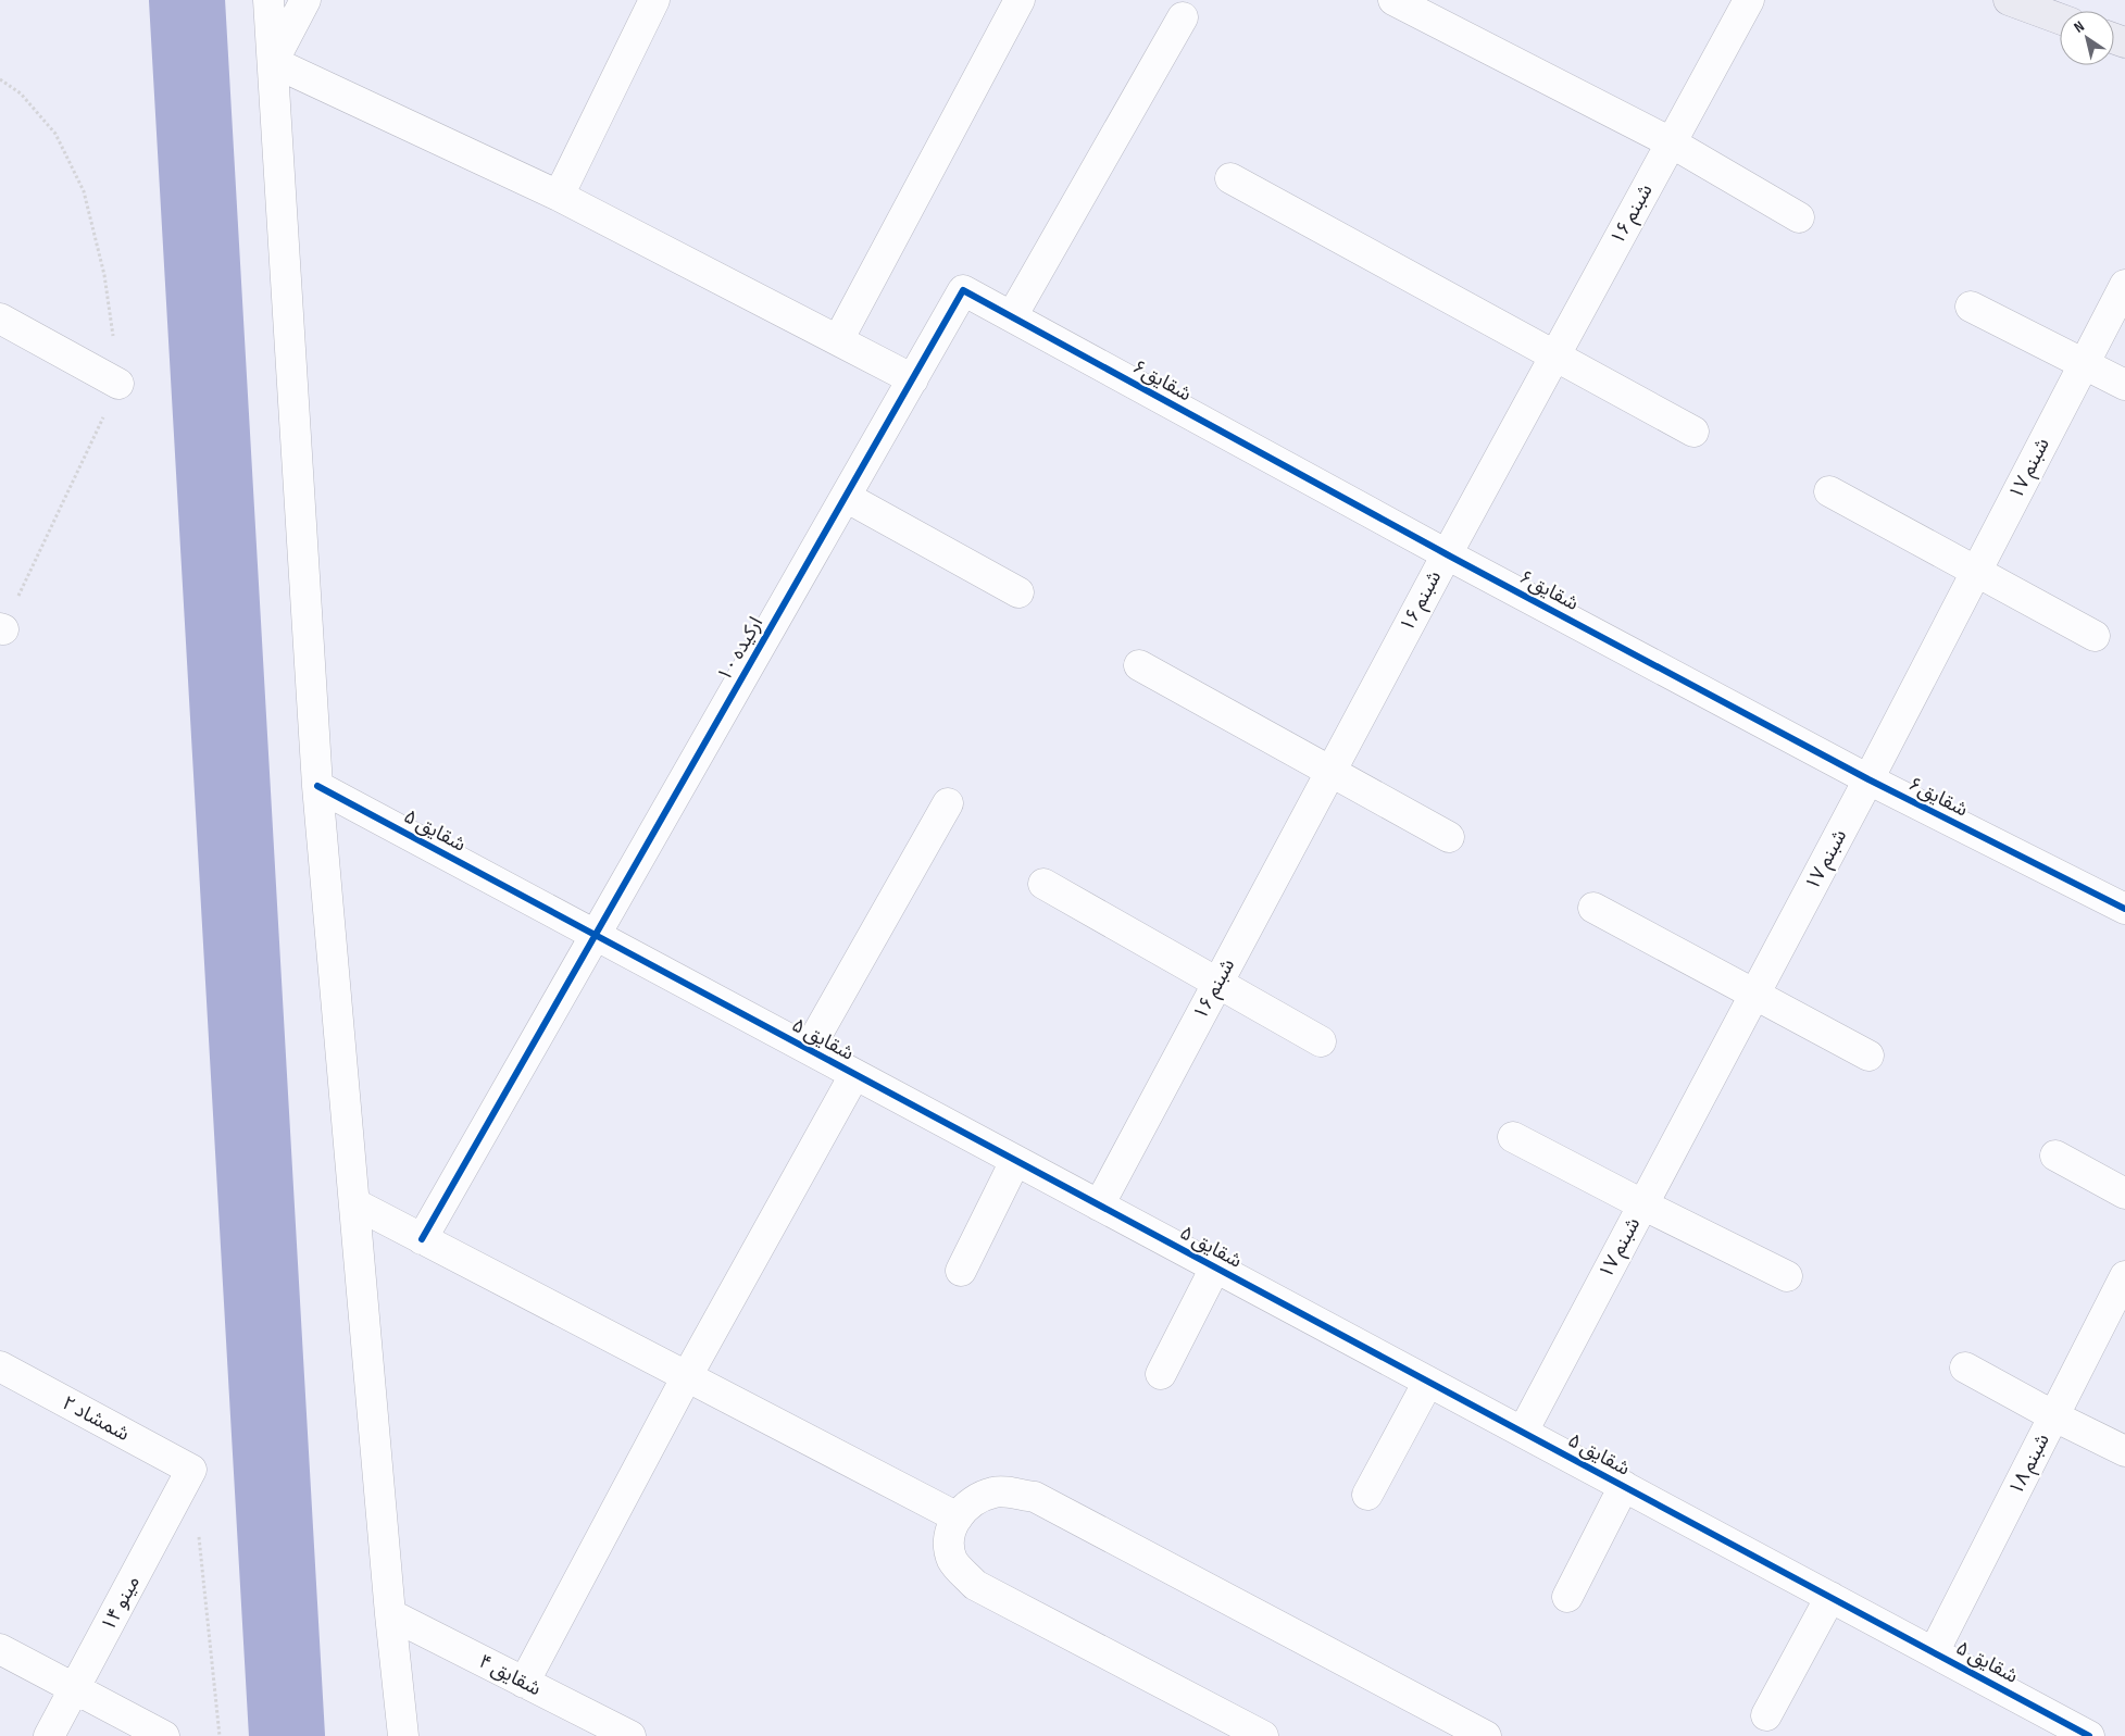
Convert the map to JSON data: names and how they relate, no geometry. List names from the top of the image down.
{
  "streets": {
    "street": [
      "شبنم ۱۶",
      "شقایق۶",
      "شبنم ۱۷",
      "ارکیده ۱۰",
      "شقایق ۵",
      "شمشاد ۲",
      "شبنم ۱۸",
      "مینو ۱۴",
      "شقایق ۴"
    ]
  },
  "crossings": [
    ["شبنم ۱۶", "شقایق۶"],
    ["شبنم ۱۶", "شقایق ۵"],
    ["شقایق۶", "شبنم ۱۷"],
    ["شقایق۶", "ارکیده ۱۰"],
    ["شبنم ۱۷", "شقایق ۵"],
    ["ارکیده ۱۰", "شقایق ۵"],
    ["شقایق ۵", "شبنم ۱۸"],
    ["شمشاد ۲", "مینو ۱۴"]
  ],
  "north": "top left"
}
